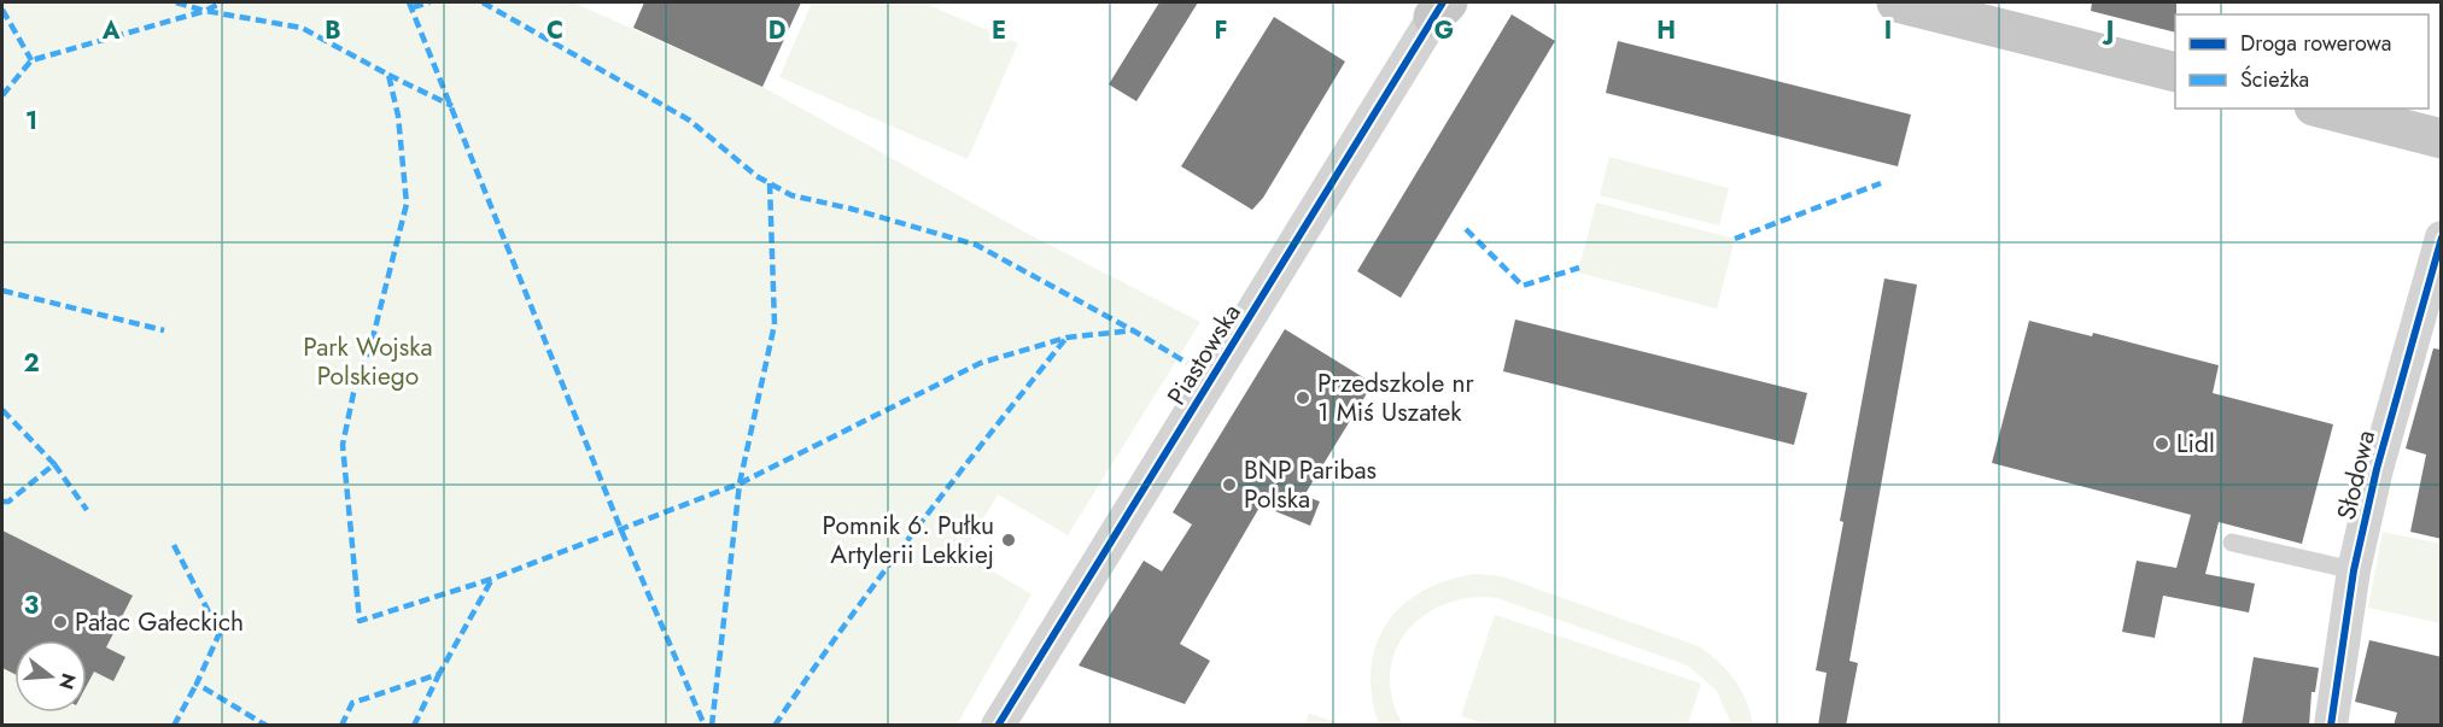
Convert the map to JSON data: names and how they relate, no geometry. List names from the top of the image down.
{
  "streets": {
    "street": ["Piastowska", "Słodowa"]
  },
  "parks": ["Park Wojska Polskiego"],
  "places": [
    "Przedszkole nr 1 Miś Uszatek",
    "Lidl",
    "BNP Paribas Polska",
    "Pomnik 6. Pułku Artylerii Lekkiej",
    "Pałac Gałeckich"
  ],
  "legend": ["Droga rowerowa", "Ścieżka"],
  "north": "right",
  "grid": {
    "columns": [
      "A",
      "B",
      "C",
      "D",
      "E",
      "F",
      "G",
      "H",
      "I",
      "J"
    ],
    "rows": ["1", "2", "3"]
  }
}
